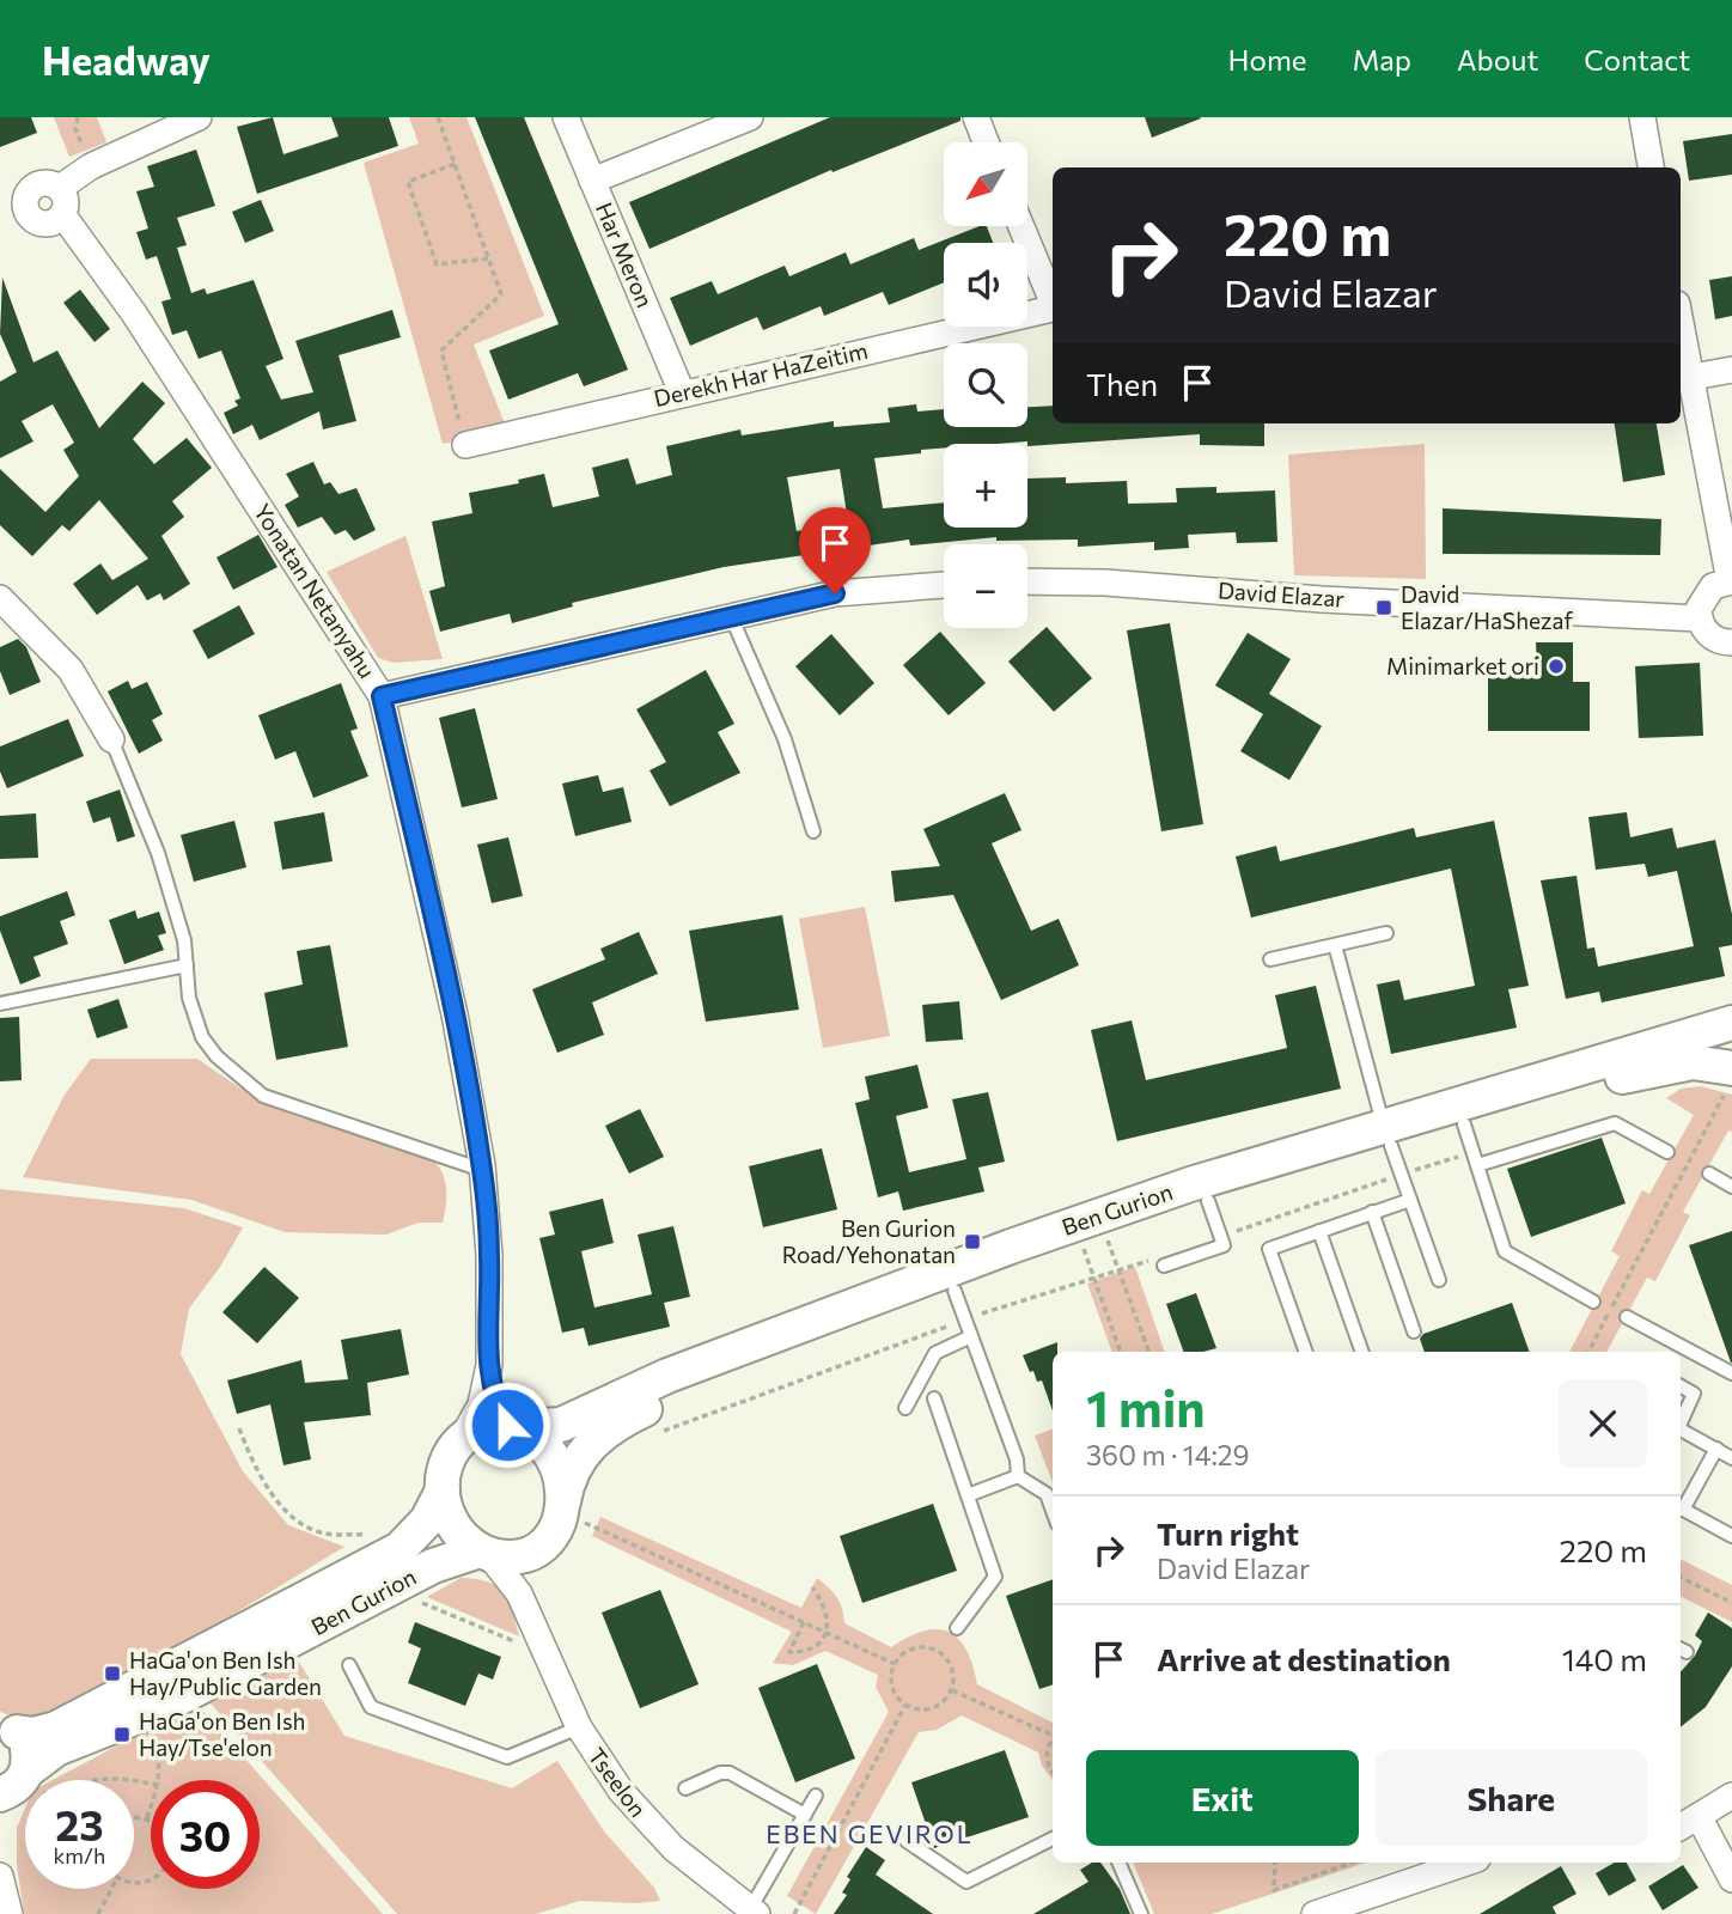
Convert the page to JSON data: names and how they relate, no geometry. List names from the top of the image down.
{
  "streets": {
    "street": [
      "Har Meron",
      "Derekh Har HaZeitim",
      "Yonatan Netanyahu",
      "David Elazar",
      "Ben Gurion",
      "Tseelon"
    ]
  },
  "crossings": [
    ["Har Meron", "Derekh Har HaZeitim"],
    ["Yonatan Netanyahu", "Ben Gurion"],
    ["Yonatan Netanyahu", "Tseelon"],
    ["Ben Gurion", "Tseelon"]
  ],
  "districts": ["EBEN GEVIROL"],
  "places": {
    "transit": [
      "David Elazar/HaShezaf",
      "Ben Gurion Road/Yehonatan",
      "HaGa'on Ben Ish Hay/Public Garden",
      "HaGa'on Ben Ish Hay/Tse'elon"
    ],
    "other": ["Minimarket ori"]
  },
  "north": "bottom left",
  "page": {
    "header": "Headway",
    "nav": [
      "Home",
      "Map",
      "About",
      "Contact"
    ],
    "map_buttons": ["+", "−"],
    "turn": ["220 m", "David Elazar"],
    "then": "Then",
    "heading": ["1 min", "360 m · 14:29"],
    "list": [
      {
        "name": "Turn right",
        "note": "David Elazar",
        "value": "220 m"
      },
      {
        "name": "Arrive at destination",
        "value": "140 m"
      }
    ],
    "buttons": ["Exit", "Share"],
    "speed": "23 km/h",
    "limit": "30"
  }
}
